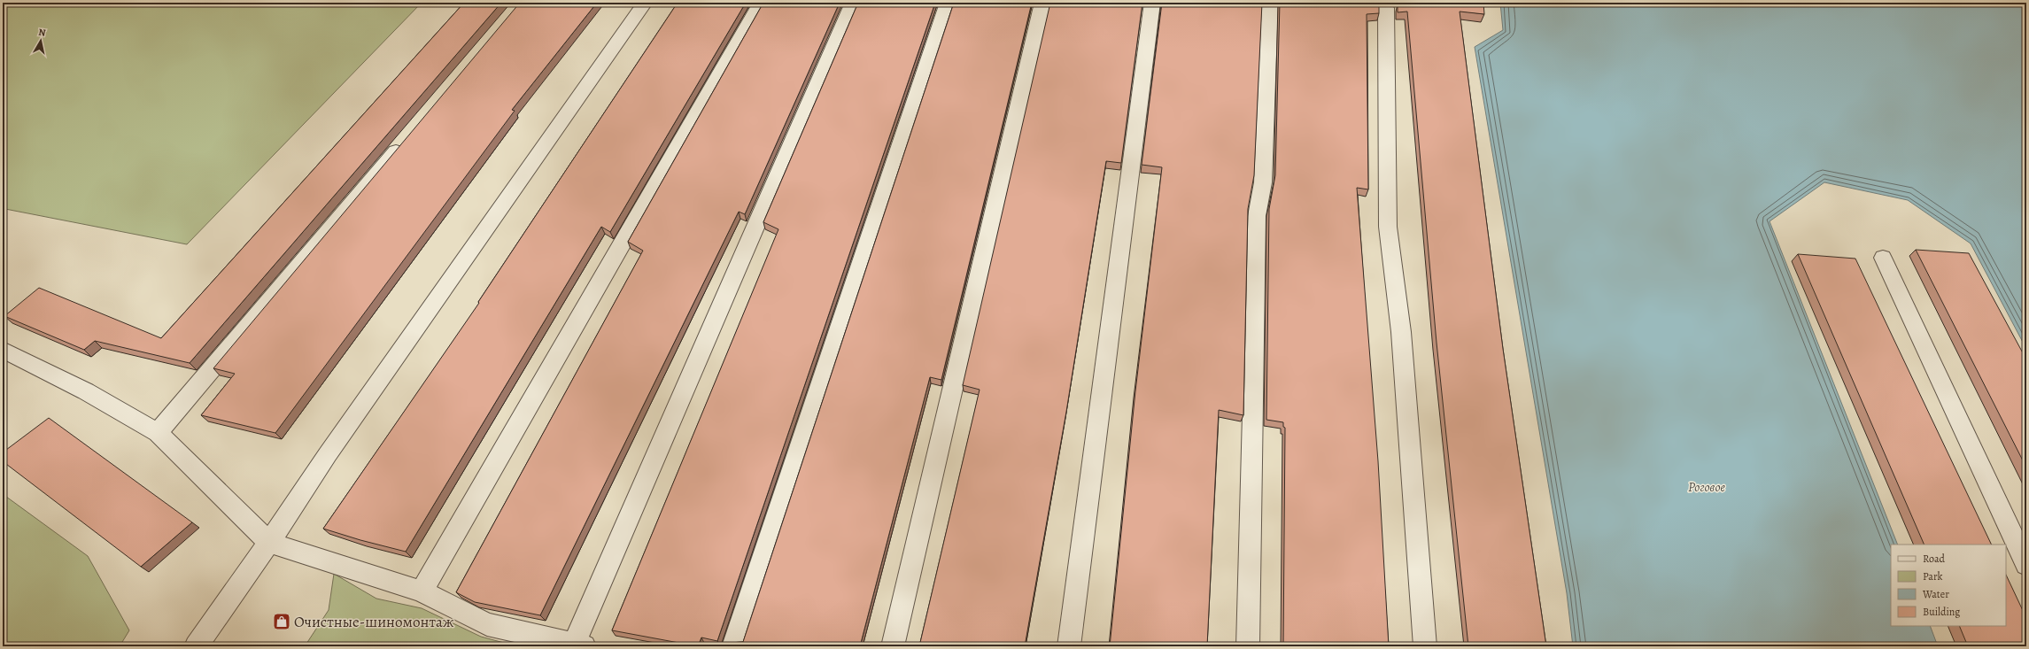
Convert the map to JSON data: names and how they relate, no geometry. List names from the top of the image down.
{
  "water": ["Роговое"],
  "places": {
    "shop": ["Очистные-шиномонтаж"]
  },
  "legend": [
    "Road",
    "Park",
    "Water",
    "Building"
  ],
  "north": "top"
}
